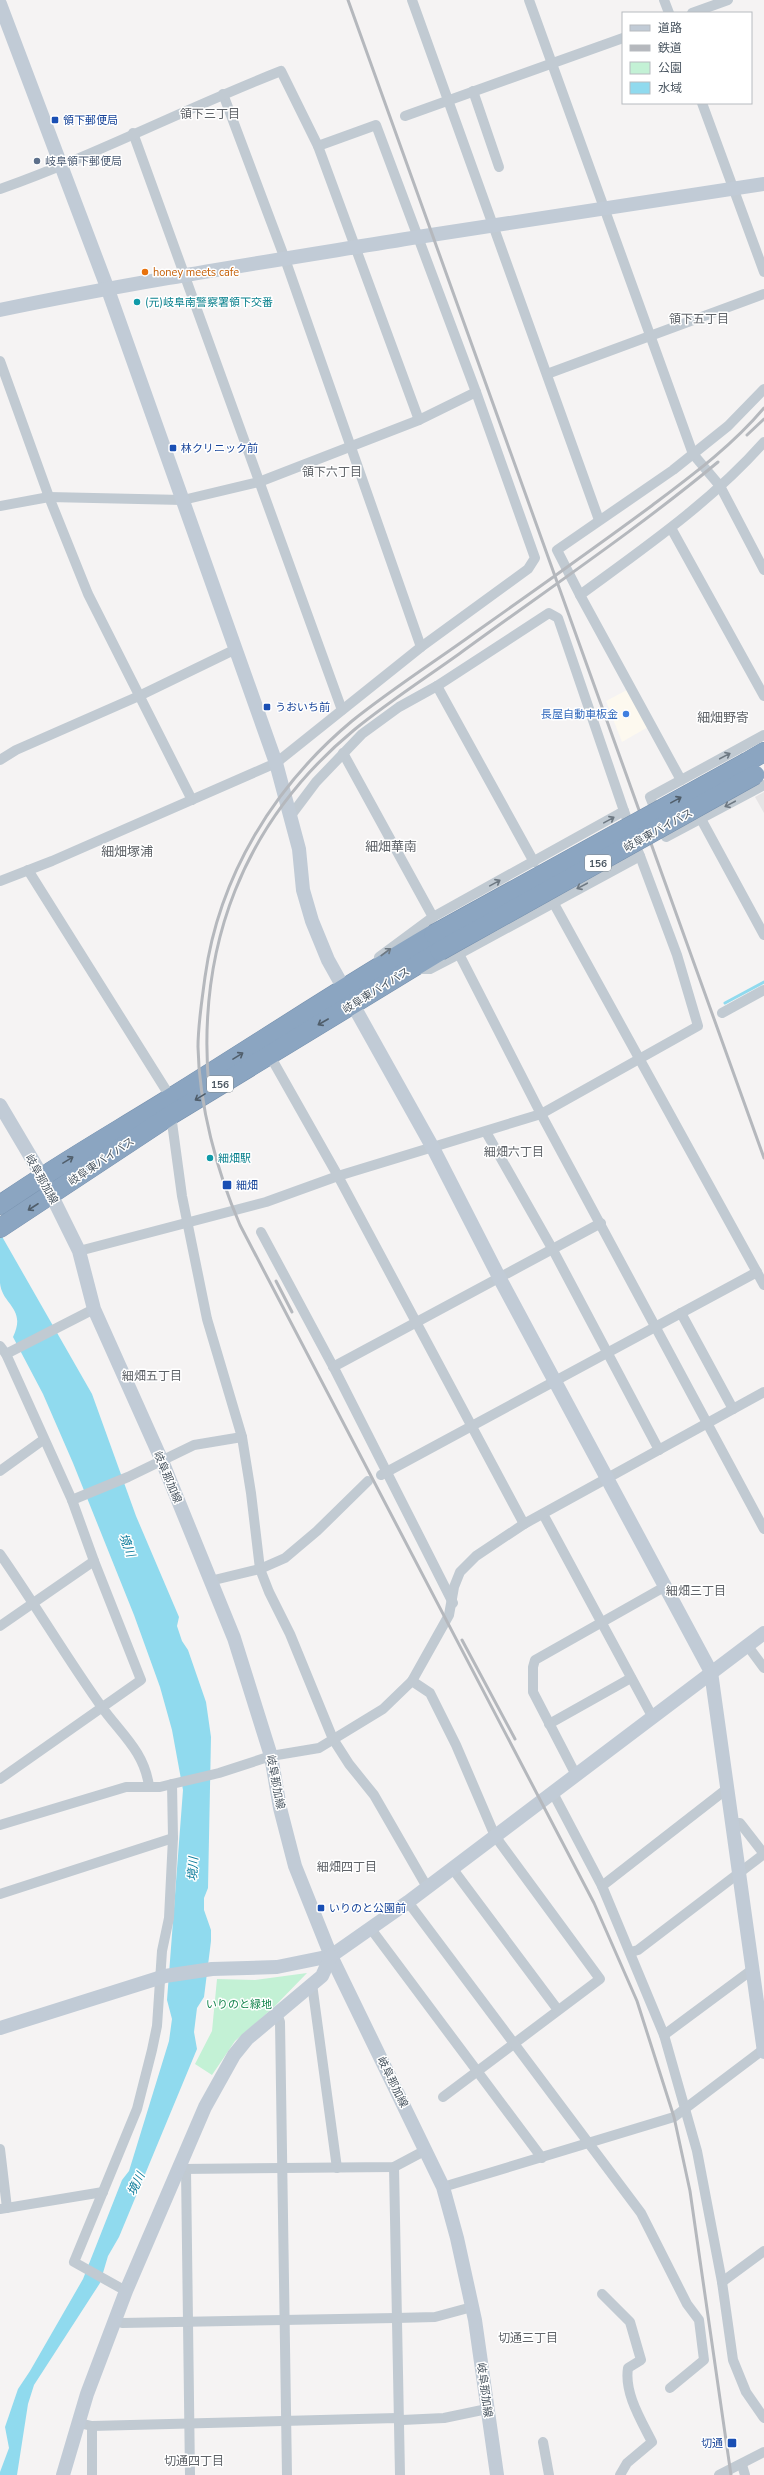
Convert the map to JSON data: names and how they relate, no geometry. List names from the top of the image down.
{
  "streets": {
    "highway": ["岐阜東バイパス", "156"],
    "street": ["岐阜那加線"]
  },
  "crossings": [
    ["岐阜東バイパス", "岐阜那加線"]
  ],
  "districts": [
    "領下三丁目",
    "領下五丁目",
    "領下六丁目",
    "細畑野寄",
    "細畑華南",
    "細畑塚浦",
    "細畑六丁目",
    "細畑五丁目",
    "細畑三丁目",
    "細畑四丁目",
    "切通三丁目",
    "切通四丁目"
  ],
  "water": ["境川"],
  "parks": ["いりのと緑地"],
  "places": {
    "transit": [
      "領下郵便局",
      "林クリニック前",
      "うおいち前",
      "細畑",
      "いりのと公園前",
      "切通"
    ],
    "other": [
      "岐阜領下郵便局",
      "honey meets cafe",
      "(元)岐阜南警察署領下交番",
      "長屋自動車板金",
      "細畑駅"
    ]
  },
  "legend": [
    "道路",
    "鉄道",
    "公園",
    "水域"
  ]
}
